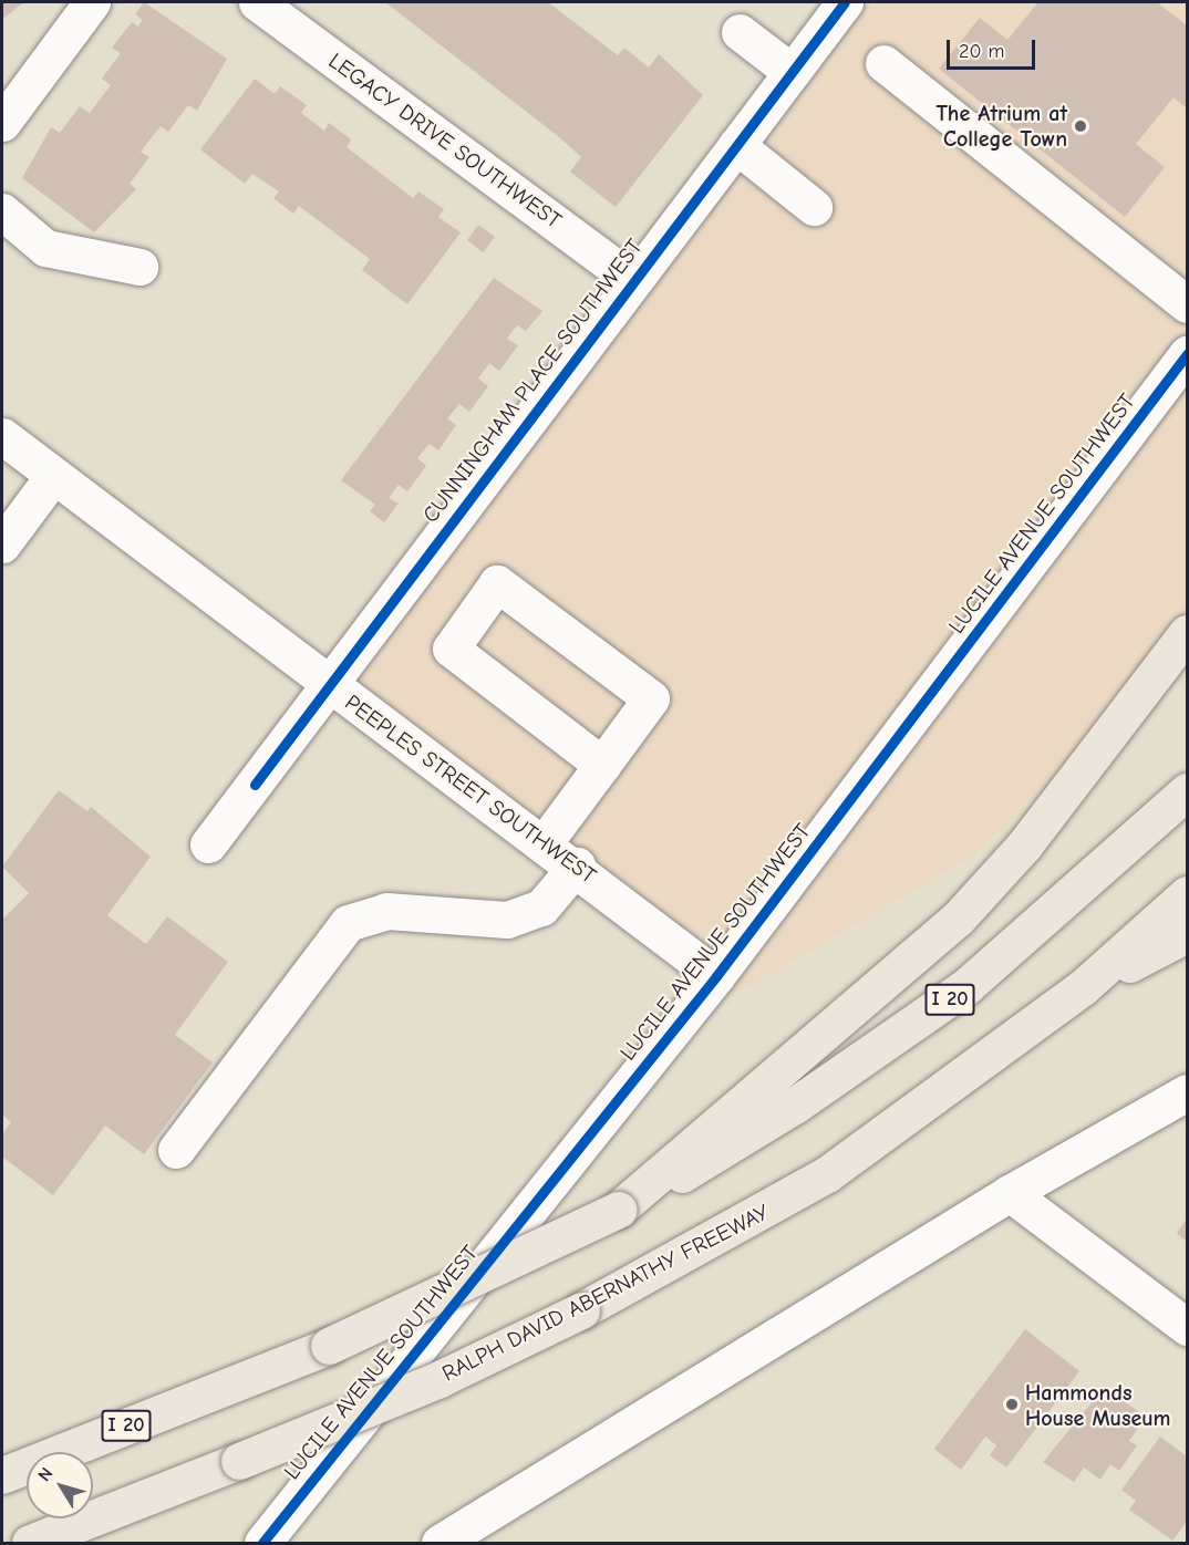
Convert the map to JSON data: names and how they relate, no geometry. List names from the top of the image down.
{
  "streets": {
    "highway": ["I 20", "RALPH DAVID ABERNATHY FREEWAY"],
    "street": [
      "LEGACY DRIVE SOUTHWEST",
      "CUNNINGHAM PLACE SOUTHWEST",
      "LUCILE AVENUE SOUTHWEST",
      "PEEPLES STREET SOUTHWEST"
    ]
  },
  "crossings": [
    ["LEGACY DRIVE SOUTHWEST", "CUNNINGHAM PLACE SOUTHWEST"],
    ["CUNNINGHAM PLACE SOUTHWEST", "PEEPLES STREET SOUTHWEST"],
    ["LUCILE AVENUE SOUTHWEST", "PEEPLES STREET SOUTHWEST"]
  ],
  "places": ["The Atrium at College Town", "Hammonds House Museum"],
  "scale_bar": "20 m",
  "north": "top left"
}
